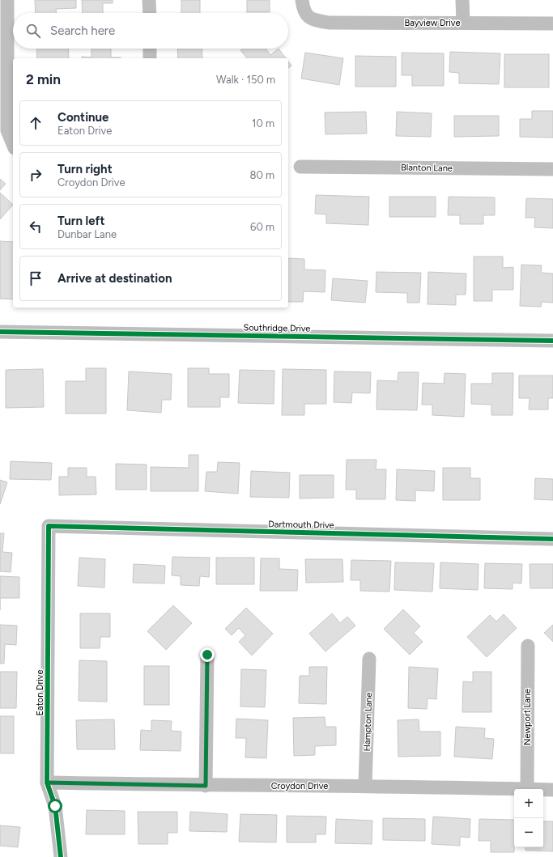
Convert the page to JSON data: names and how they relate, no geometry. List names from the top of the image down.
{
  "streets": {
    "street": [
      "Bayview Drive",
      "Blanton Lane",
      "Southridge Drive",
      "Dartmouth Drive",
      "Eaton Drive",
      "Newport Lane",
      "Hampton Lane",
      "Croydon Drive"
    ]
  },
  "crossings": [
    ["Dartmouth Drive", "Eaton Drive"],
    ["Eaton Drive", "Croydon Drive"],
    ["Newport Lane", "Croydon Drive"],
    ["Hampton Lane", "Croydon Drive"]
  ],
  "page": {
    "search": "Search here",
    "heading": ["2 min", "Walk · 150 m"],
    "list": [
      ["Continue", "Eaton Drive", "10 m"],
      ["Turn right", "Croydon Drive", "80 m"],
      ["Turn left", "Dunbar Lane", "60 m"],
      "Arrive at destination"
    ],
    "map_buttons": ["+", "−"]
  }
}
